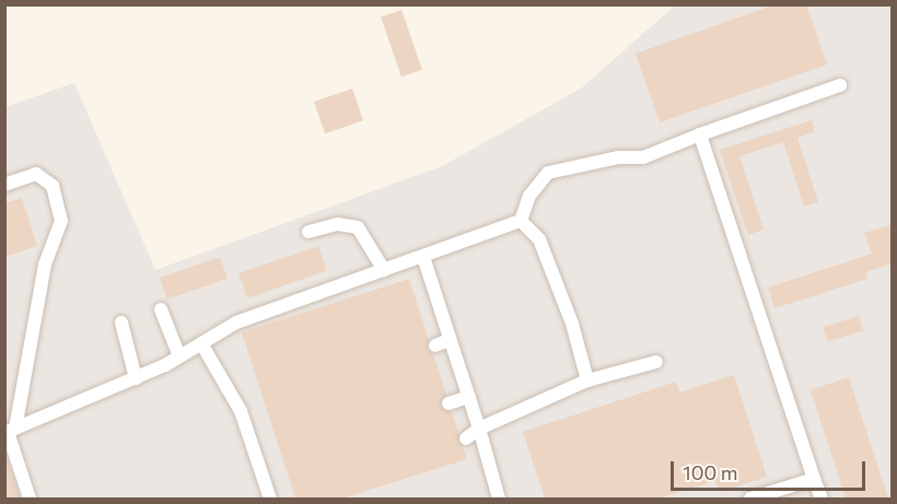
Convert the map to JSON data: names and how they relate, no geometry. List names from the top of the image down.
{
  "scale_bar": "100 m"
}
